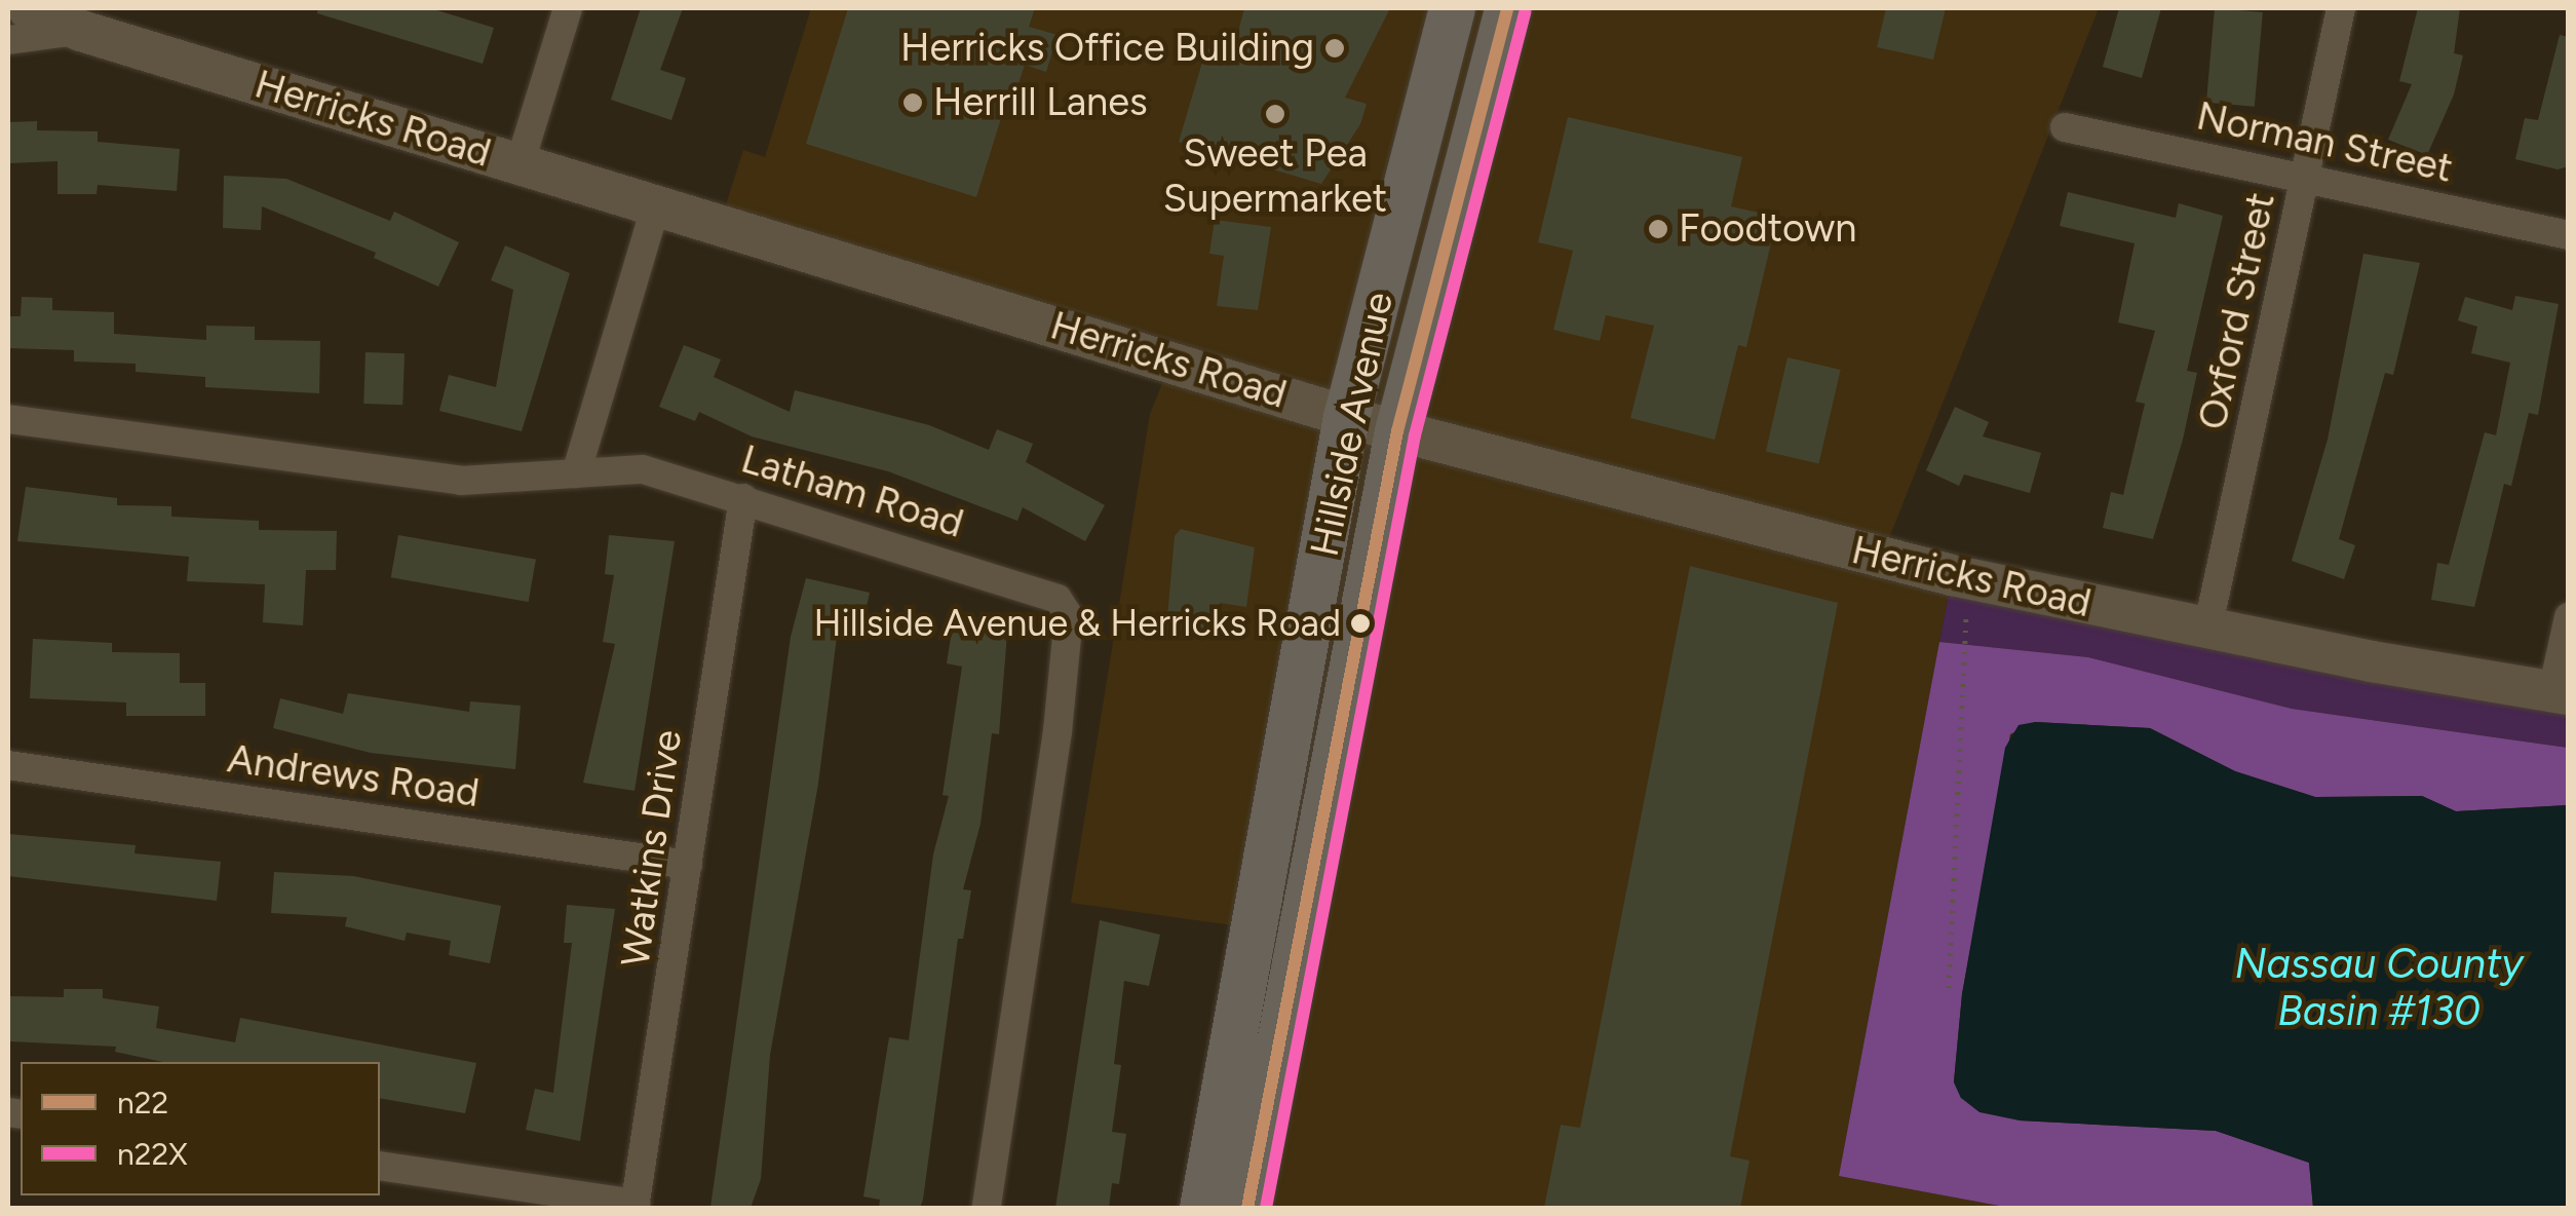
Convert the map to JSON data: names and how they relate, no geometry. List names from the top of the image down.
{
  "streets": {
    "main road": ["Herricks Road", "Hillside Avenue"],
    "street": [
      "Norman Street",
      "Oxford Street",
      "Latham Road",
      "Andrews Road",
      "Watkins Drive"
    ]
  },
  "crossings": [
    ["Herricks Road", "Oxford Street"],
    ["Herricks Road", "Hillside Avenue"],
    ["Norman Street", "Oxford Street"],
    ["Latham Road", "Watkins Drive"],
    ["Andrews Road", "Watkins Drive"]
  ],
  "water": ["Nassau County Basin #130"],
  "places": [
    "Herricks Office Building",
    "Herrill Lanes",
    "Sweet Pea Supermarket",
    "Foodtown",
    "Hillside Avenue & Herricks Road"
  ],
  "lines": ["transit line n22", "transit line n22X"],
  "legend": ["n22", "n22X"]
}
